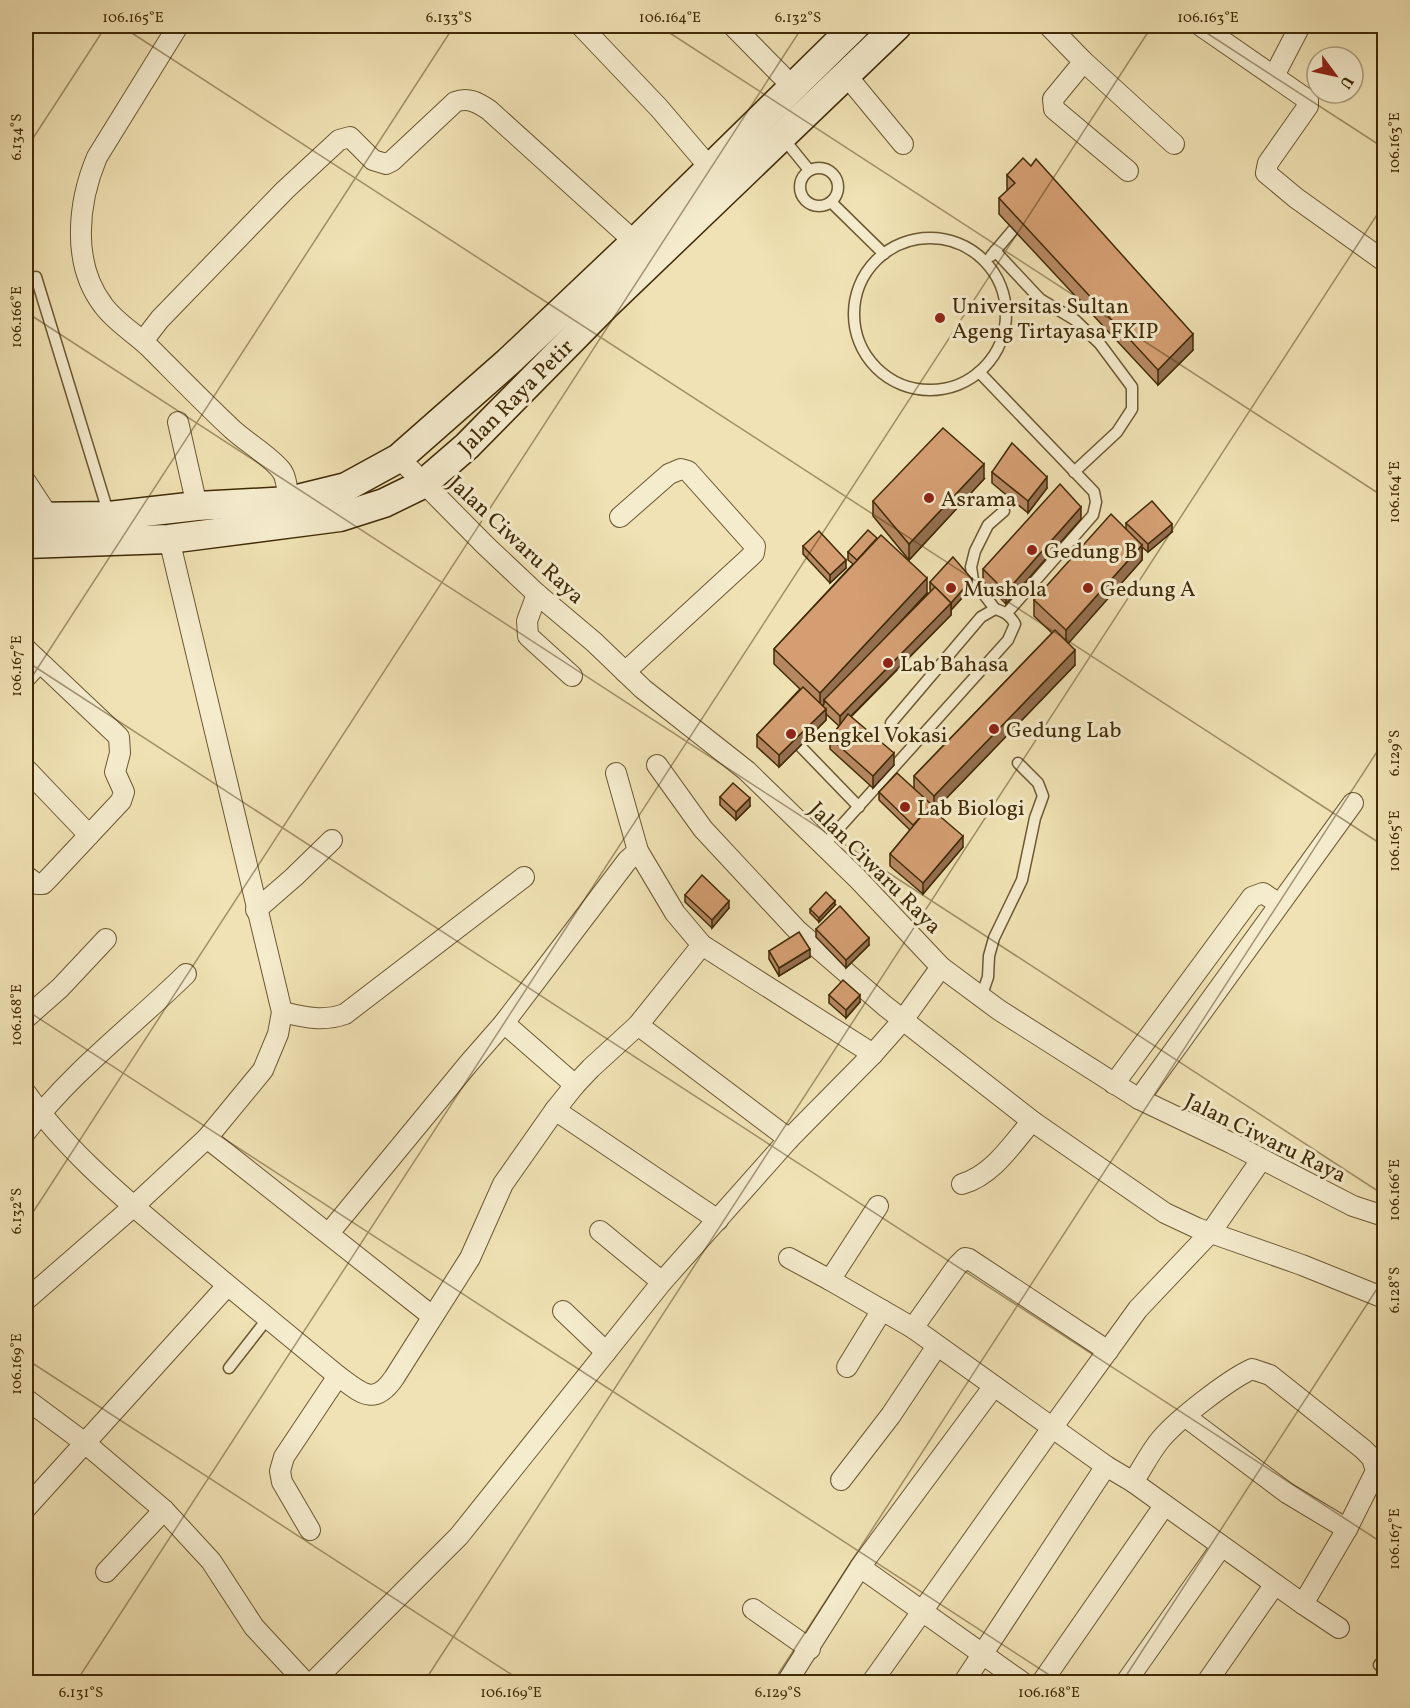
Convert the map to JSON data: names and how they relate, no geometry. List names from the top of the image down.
{
  "streets": {
    "main road": ["Jalan Raya Petir"],
    "street": ["Jalan Ciwaru Raya"]
  },
  "crossings": [
    ["Jalan Raya Petir", "Jalan Ciwaru Raya"]
  ],
  "places": [
    "Universitas Sultan Ageng Tirtayasa FKIP",
    "Asrama",
    "Gedung B",
    "Mushola",
    "Gedung A",
    "Lab Bahasa",
    "Gedung Lab",
    "Bengkel Vokasi",
    "Lab Biologi"
  ],
  "north": "bottom right",
  "coordinates": [
    "106.165°E",
    "6.133°S",
    "106.164°E",
    "6.132°S",
    "106.163°E",
    "6.134°S",
    "106.166°E",
    "106.167°E",
    "6.129°S",
    "106.168°E",
    "6.128°S",
    "106.169°E",
    "6.131°S"
  ]
}
